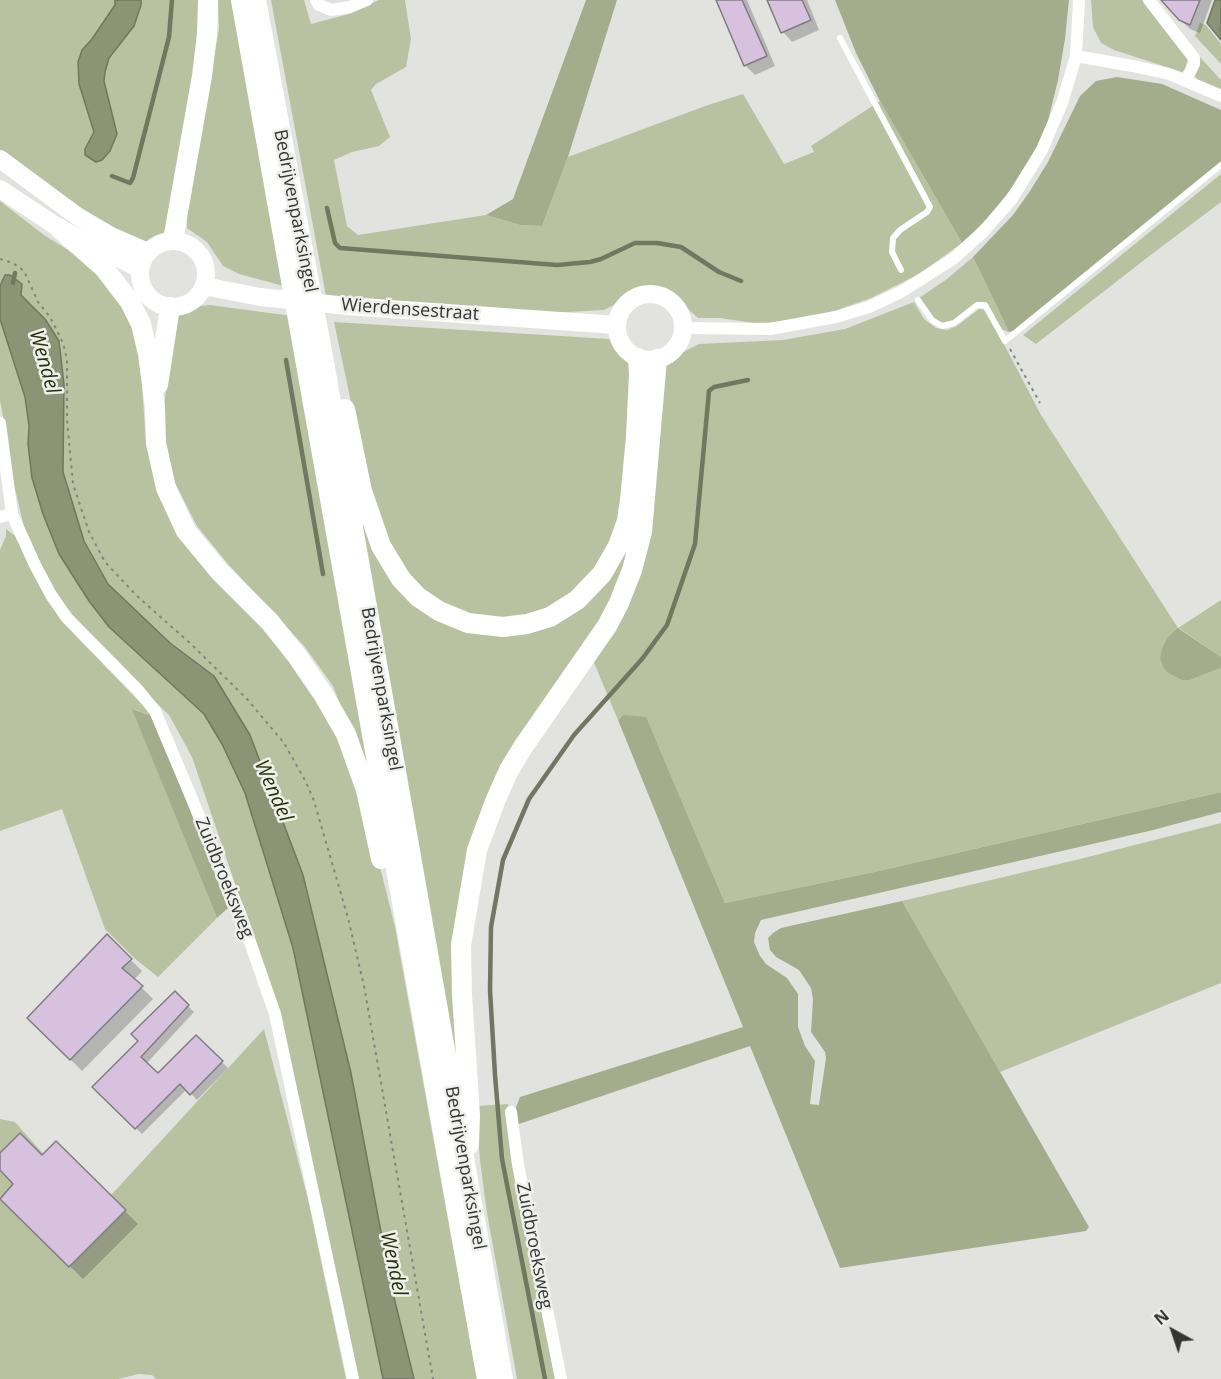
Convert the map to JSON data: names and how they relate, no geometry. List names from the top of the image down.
{
  "streets": {
    "highway": ["Bedrijvenparksingel"],
    "main road": ["Wierdensestraat"],
    "street": ["Zuidbroeksweg"]
  },
  "water": ["Wendel"],
  "north": "top left"
}
